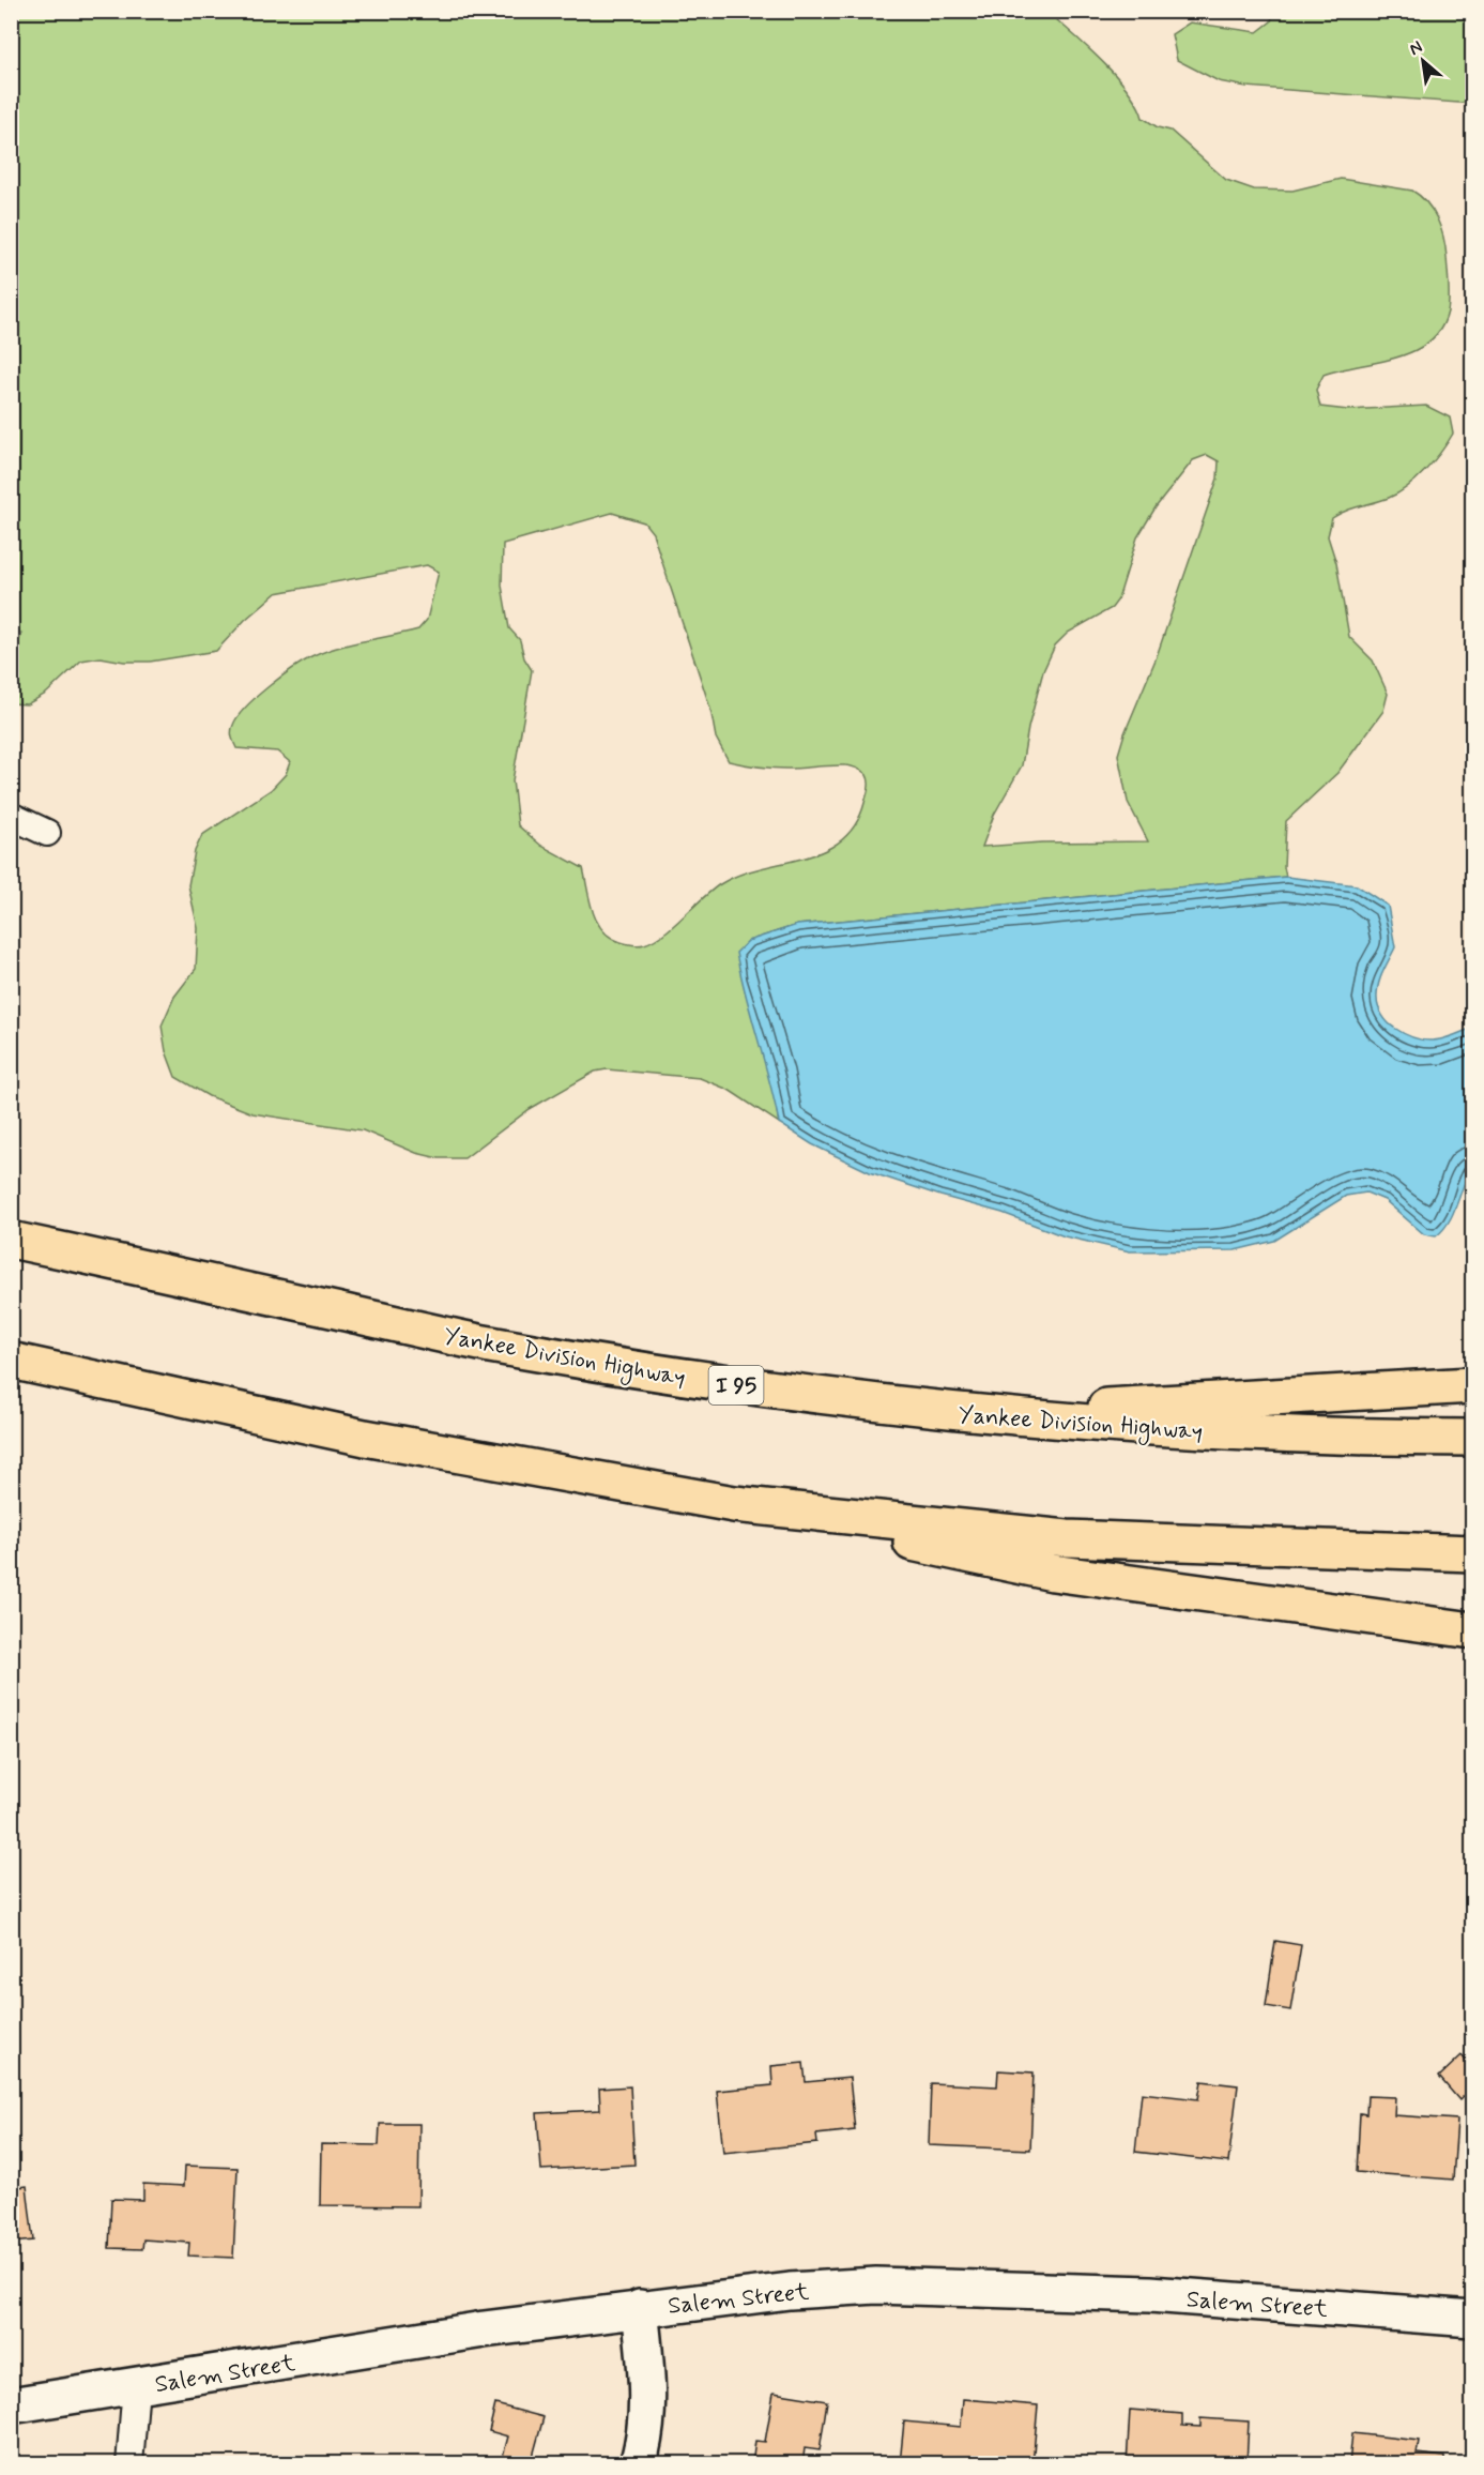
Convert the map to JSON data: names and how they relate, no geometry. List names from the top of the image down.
{
  "streets": {
    "highway": ["Yankee Division Highway", "I 95"],
    "main road": ["Salem Street"]
  },
  "north": "top left"
}
